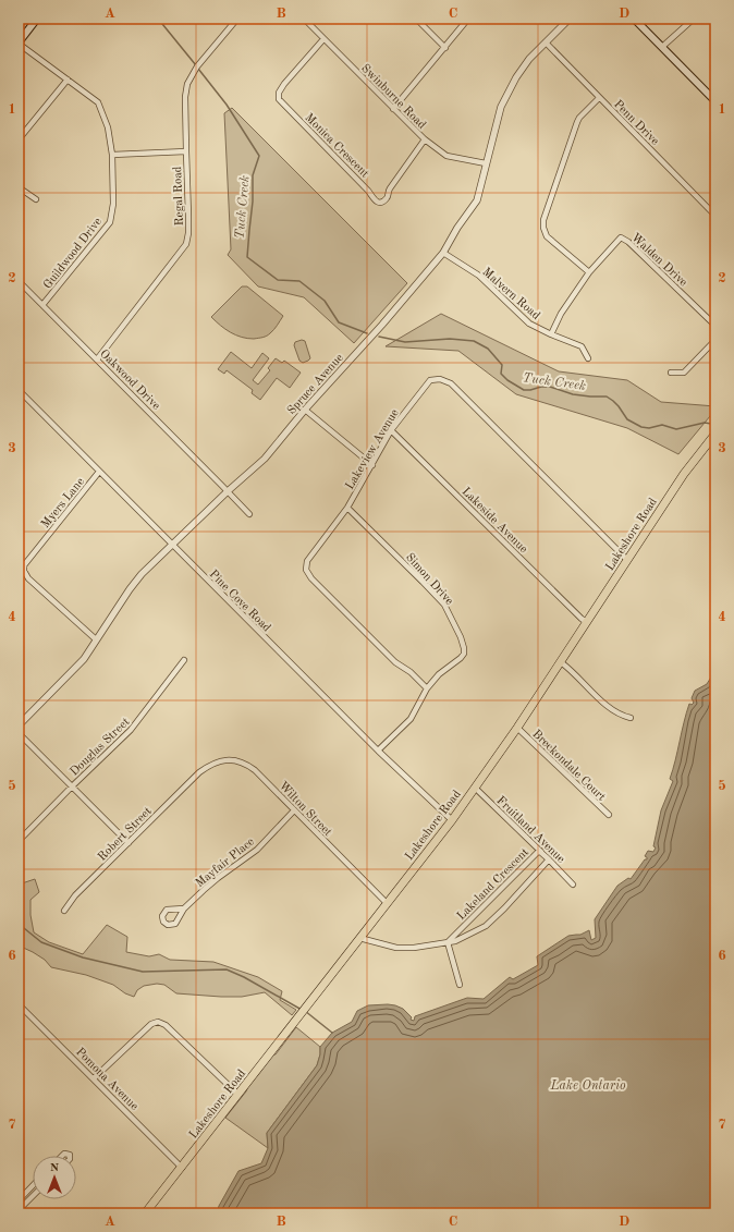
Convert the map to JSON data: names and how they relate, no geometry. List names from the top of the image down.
{
  "streets": {
    "main road": ["Lakeshore Road"],
    "street": [
      "Swinburne Road",
      "Penn Drive",
      "Monica Crescent",
      "Regal Road",
      "Guildwood Drive",
      "Walden Drive",
      "Malvern Road",
      "Oakwood Drive",
      "Spruce Avenue",
      "Lakeview Avenue",
      "Myers Lane",
      "Lakeside Avenue",
      "Simon Drive",
      "Pine Cove Road",
      "Douglas Street",
      "Breckondale Court",
      "Wilton Street",
      "Fruitland Avenue",
      "Robert Street",
      "Mayfair Place",
      "Lakeland Crescent",
      "Pomona Avenue"
    ]
  },
  "crossings": [
    ["Swinburne Road", "Monica Crescent"],
    ["Swinburne Road", "Spruce Avenue"],
    ["Penn Drive", "Spruce Avenue"],
    ["Regal Road", "Oakwood Drive"],
    ["Guildwood Drive", "Oakwood Drive"],
    ["Walden Drive", "Malvern Road"],
    ["Malvern Road", "Spruce Avenue"],
    ["Oakwood Drive", "Spruce Avenue"],
    ["Spruce Avenue", "Myers Lane"],
    ["Spruce Avenue", "Pine Cove Road"],
    ["Lakeview Avenue", "Lakeside Avenue"],
    ["Lakeview Avenue", "Lakeshore Road"],
    ["Lakeview Avenue", "Simon Drive"],
    ["Myers Lane", "Pine Cove Road"],
    ["Lakeside Avenue", "Lakeshore Road"],
    ["Lakeshore Road", "Pine Cove Road"],
    ["Lakeshore Road", "Breckondale Court"],
    ["Lakeshore Road", "Wilton Street"],
    ["Lakeshore Road", "Fruitland Avenue"],
    ["Lakeshore Road", "Lakeland Crescent"],
    ["Lakeshore Road", "Pomona Avenue"],
    ["Simon Drive", "Pine Cove Road"],
    ["Wilton Street", "Robert Street"],
    ["Wilton Street", "Mayfair Place"],
    ["Fruitland Avenue", "Lakeland Crescent"]
  ],
  "water": ["Tuck Creek", "Lake Ontario"],
  "north": "top",
  "grid": {
    "columns": [
      "A",
      "B",
      "C",
      "D"
    ],
    "rows": [
      "1",
      "2",
      "3",
      "4",
      "5",
      "6",
      "7"
    ]
  }
}
